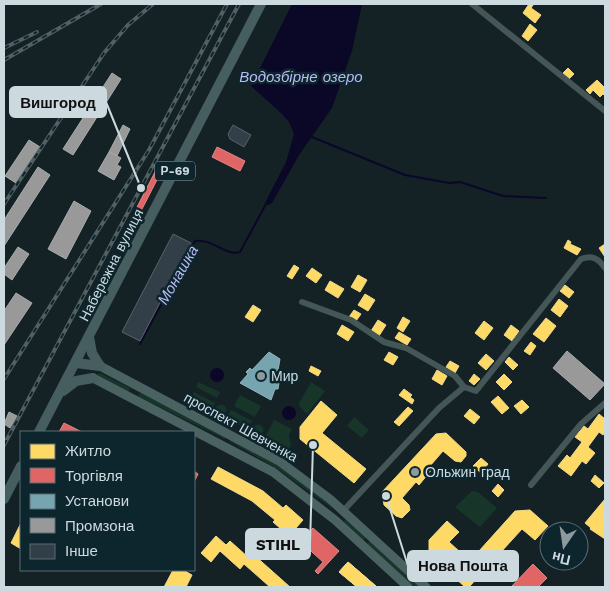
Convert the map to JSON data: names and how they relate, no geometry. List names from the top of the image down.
{
  "streets": {
    "main road": ["Р-69", "Набережна вулиця"],
    "street": ["проспект Шевченка"]
  },
  "water": ["Водозбірне озеро", "Монашка"],
  "places": [
    "Вишгород",
    "Мир",
    "STIHL",
    "Ольжин град",
    "Нова Пошта"
  ],
  "legend": [
    "Житло",
    "Торгівля",
    "Установи",
    "Промзона",
    "Інше"
  ],
  "north": "bottom"
}
